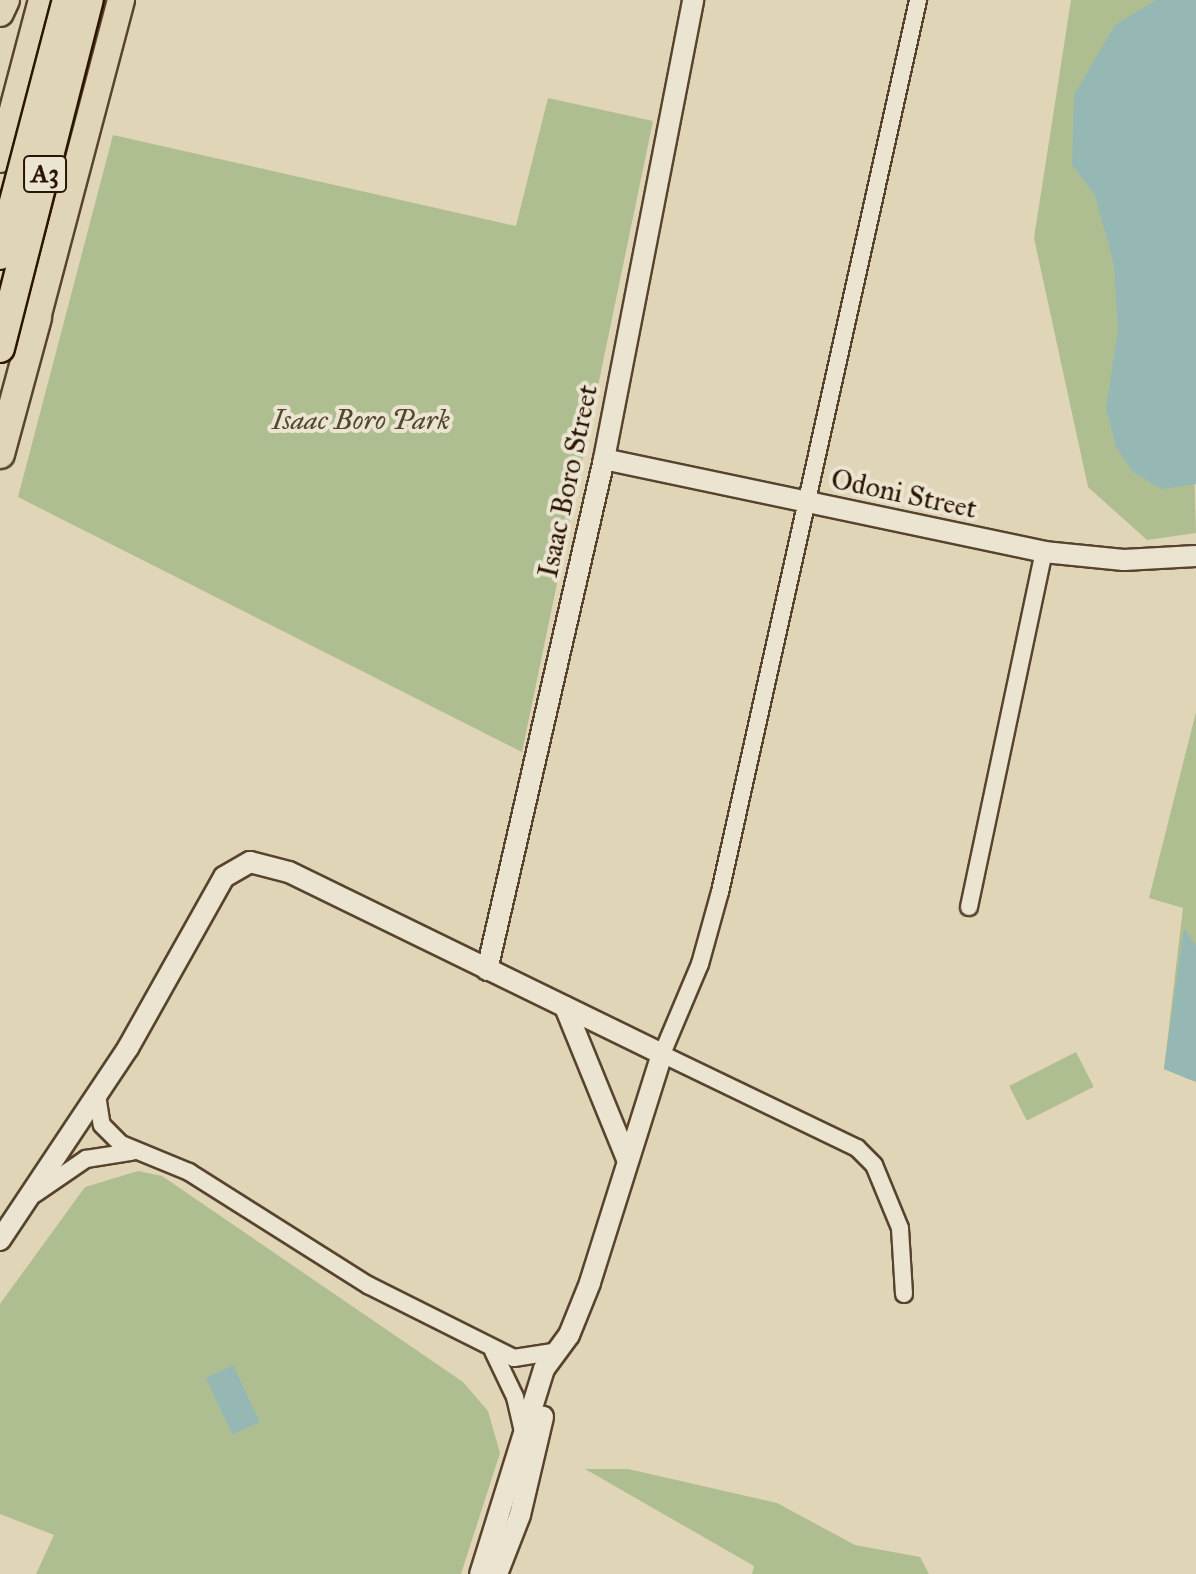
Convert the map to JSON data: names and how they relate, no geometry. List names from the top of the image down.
{
  "streets": {
    "highway": ["A3"],
    "street": ["Isaac Boro Street", "Odoni Street"]
  },
  "crossings": [
    ["Isaac Boro Street", "Odoni Street"]
  ],
  "parks": ["Isaac Boro Park"]
}
